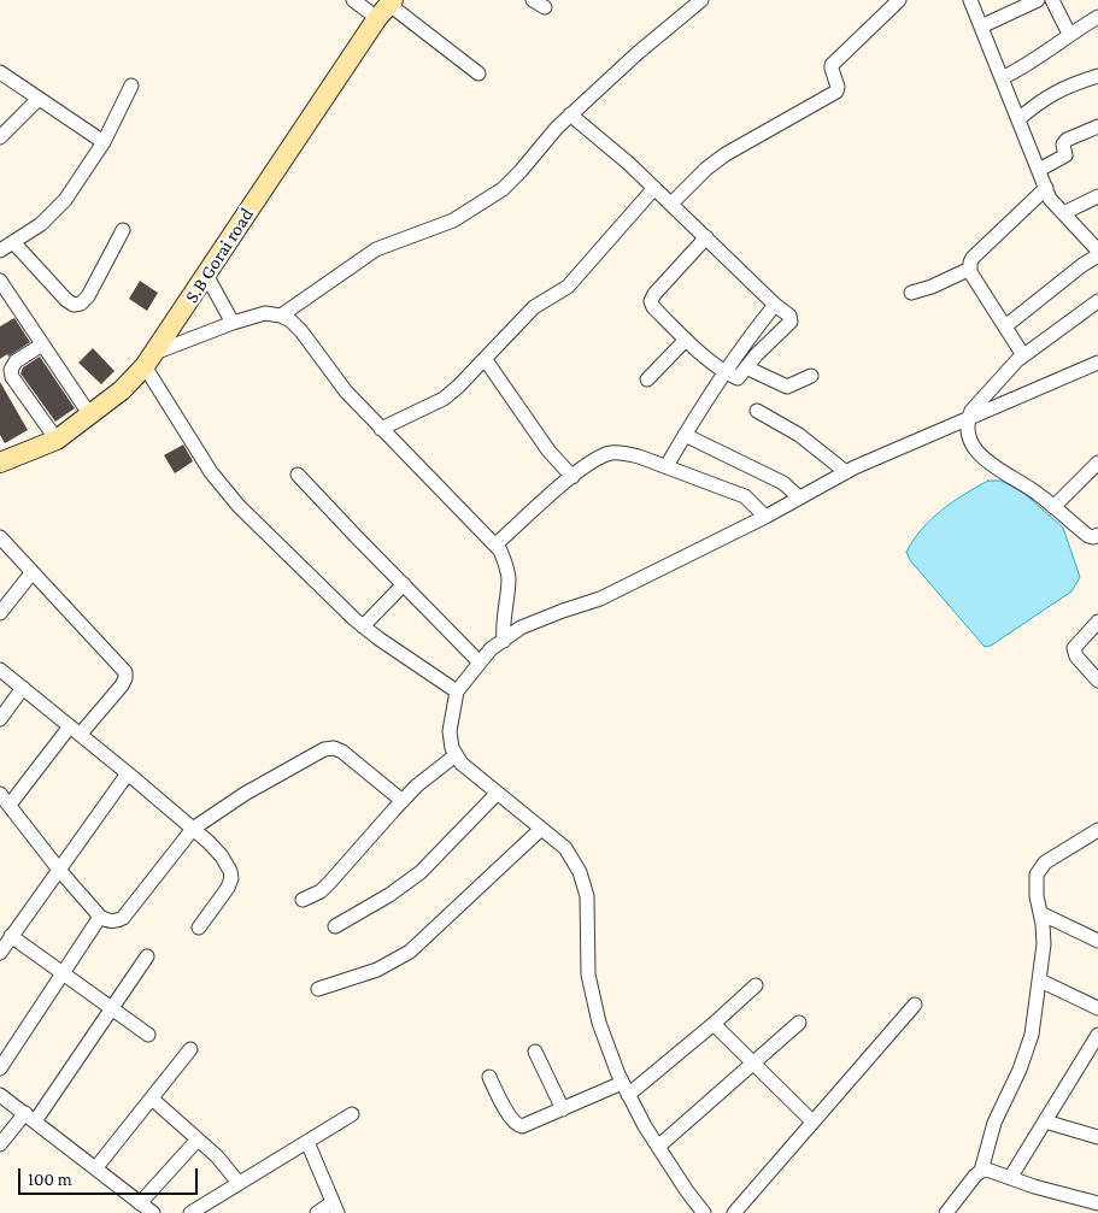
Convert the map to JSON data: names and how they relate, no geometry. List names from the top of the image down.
{
  "streets": {
    "street": ["S.B Gorai road"]
  },
  "scale_bar": "100 m"
}
